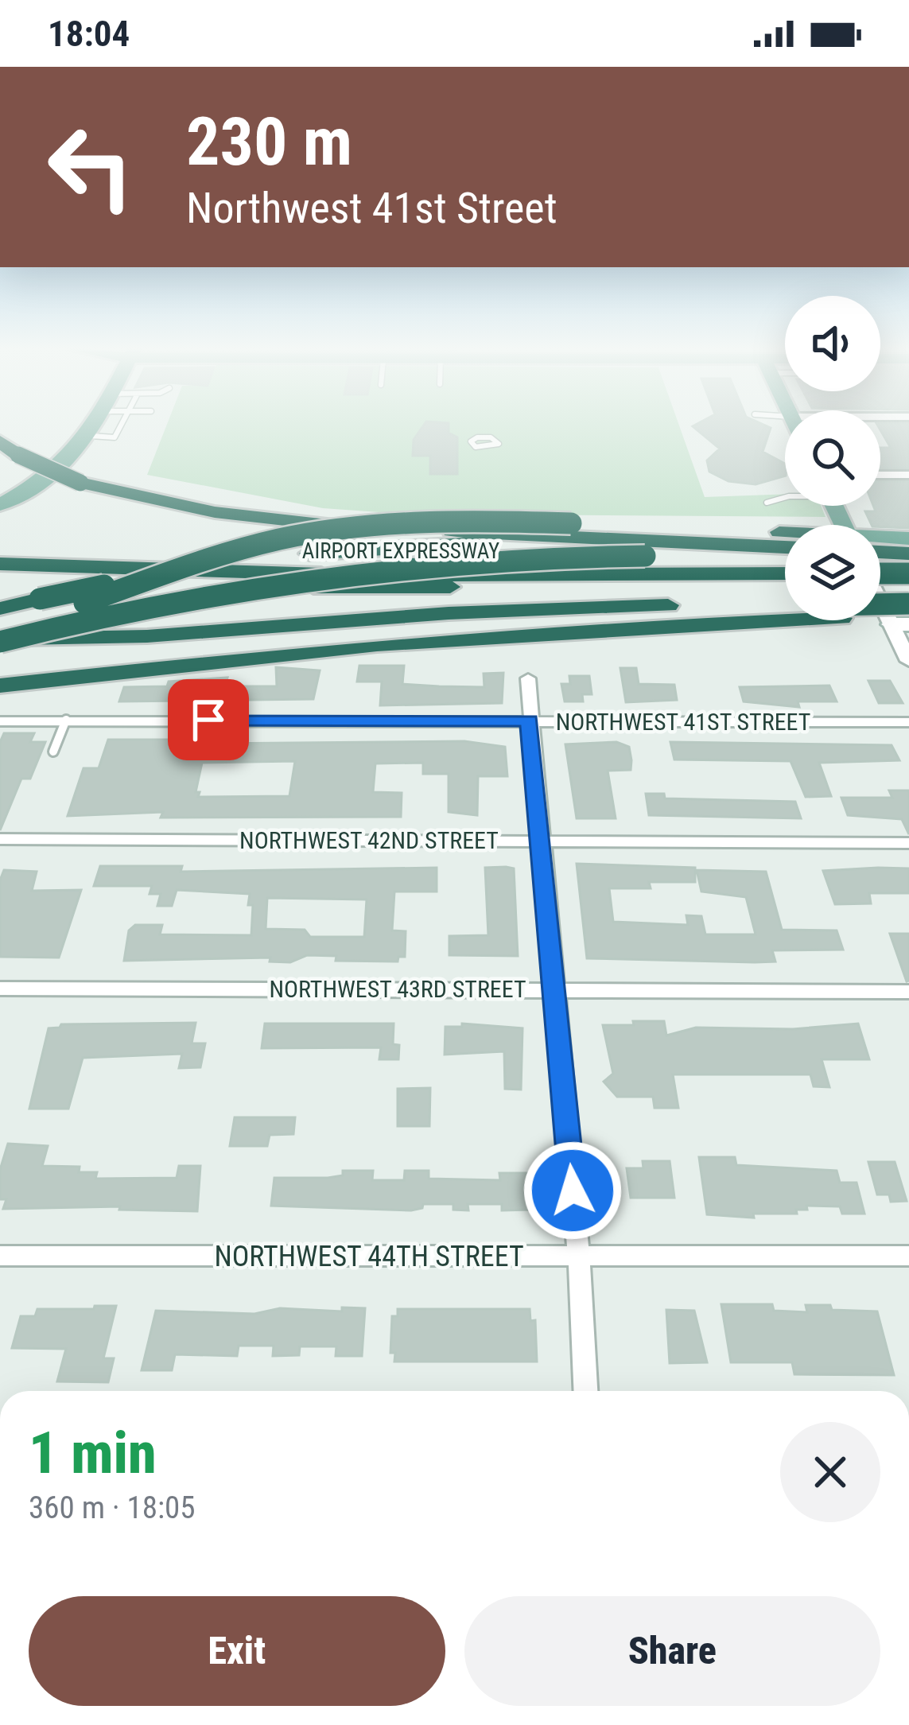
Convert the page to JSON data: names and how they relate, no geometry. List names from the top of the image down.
{
  "streets": {
    "highway": ["AIRPORT EXPRESSWAY"],
    "street": [
      "NORTHWEST 41ST STREET",
      "NORTHWEST 42ND STREET",
      "NORTHWEST 43RD STREET",
      "NORTHWEST 44TH STREET"
    ]
  },
  "page": {
    "status": "18:04",
    "turn": ["230 m", "Northwest 41st Street"],
    "heading": ["1 min", "360 m · 18:05"],
    "buttons": ["Exit", "Share"]
  }
}
